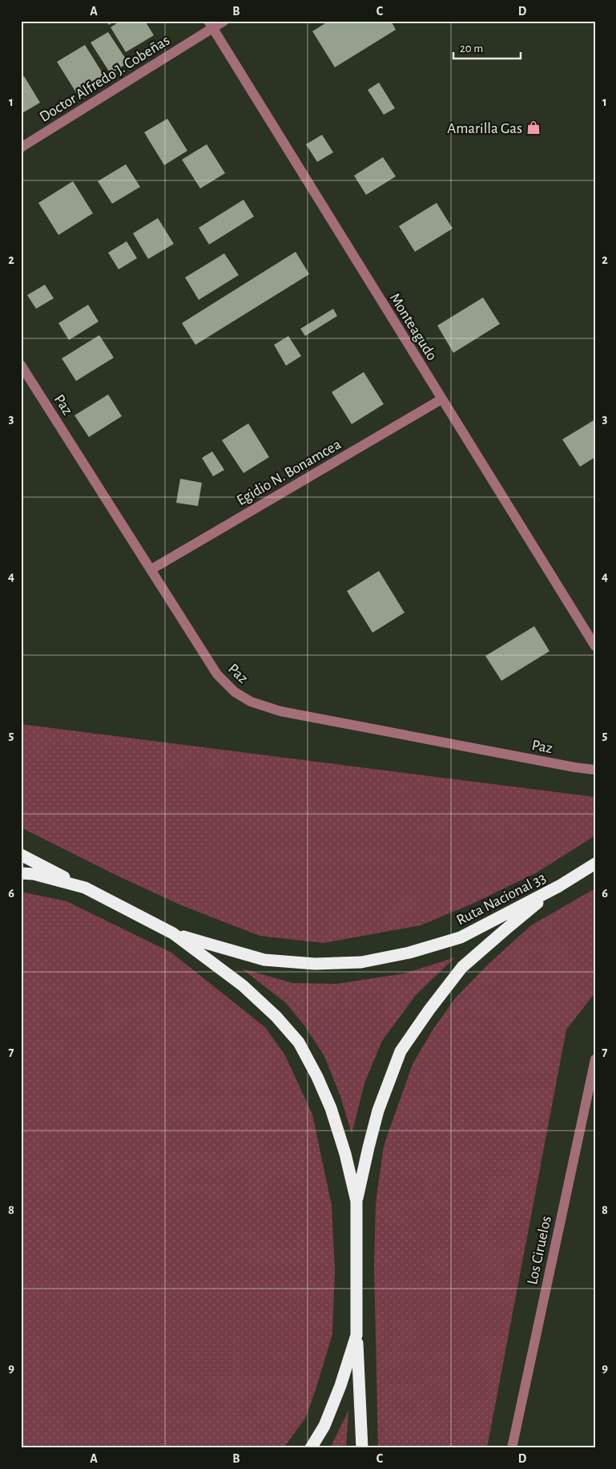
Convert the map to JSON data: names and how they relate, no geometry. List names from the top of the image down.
{
  "streets": {
    "highway": ["Ruta Nacional 33"],
    "street": [
      "Doctor Alfredo J. Cobeñas",
      "Monteagudo",
      "Paz",
      "Egidio N. Bonamcea",
      "Los Ciruelos"
    ]
  },
  "crossings": [
    ["Doctor Alfredo J. Cobeñas", "Monteagudo"],
    ["Monteagudo", "Egidio N. Bonamcea"],
    ["Paz", "Egidio N. Bonamcea"]
  ],
  "places": {
    "shop": ["Amarilla Gas"]
  },
  "scale_bar": "20 m",
  "grid": {
    "columns": [
      "A",
      "B",
      "C",
      "D"
    ],
    "rows": [
      "1",
      "2",
      "3",
      "4",
      "5",
      "6",
      "7",
      "8",
      "9"
    ]
  }
}
